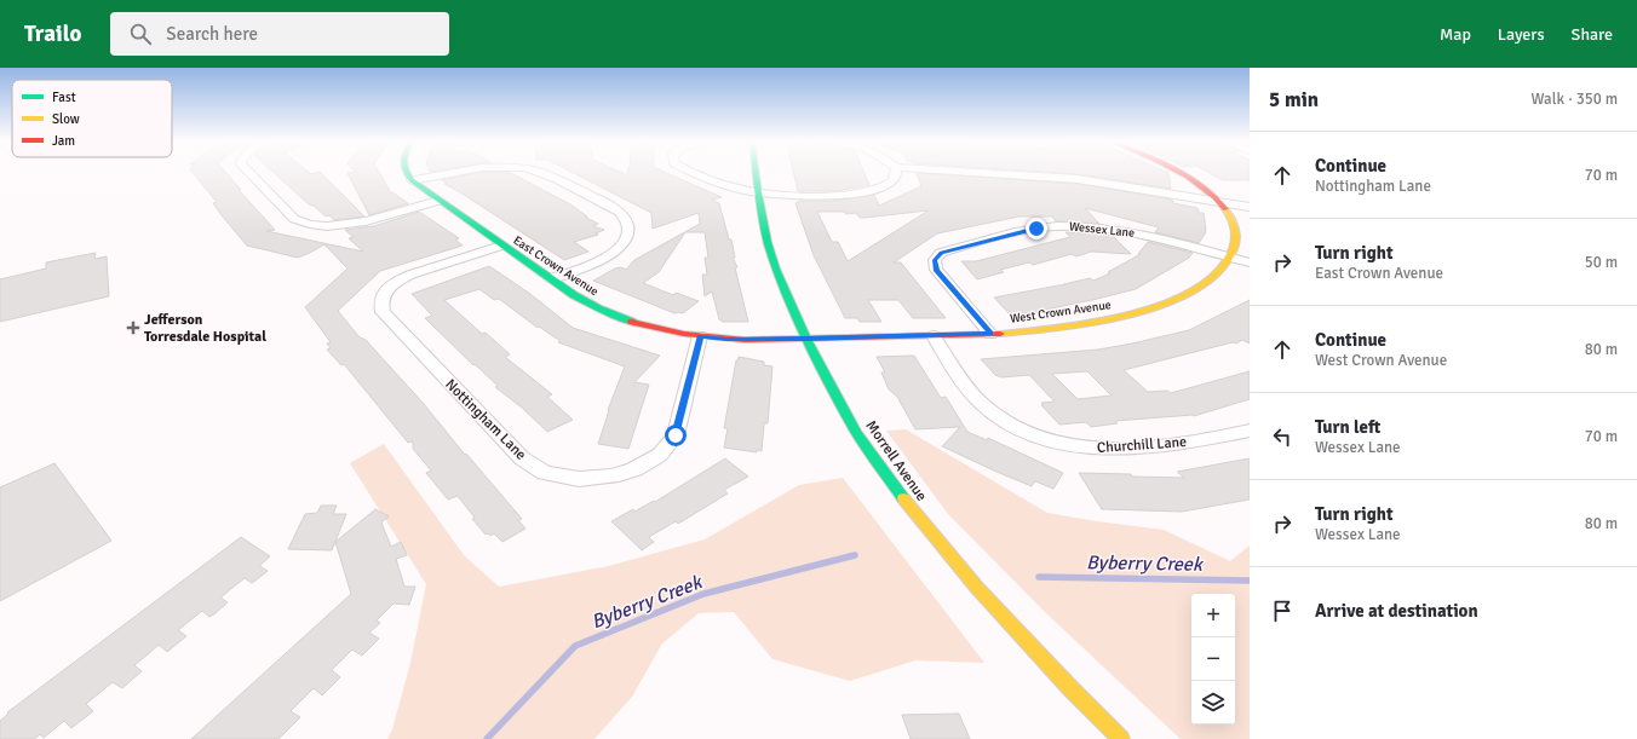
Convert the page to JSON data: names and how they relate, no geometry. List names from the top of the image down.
{
  "streets": {
    "street": [
      "Wessex Lane",
      "East Crown Avenue",
      "West Crown Avenue",
      "Nottingham Lane",
      "Churchill Lane",
      "Morrell Avenue"
    ]
  },
  "crossings": [
    ["Wessex Lane", "West Crown Avenue"],
    ["East Crown Avenue", "West Crown Avenue"],
    ["East Crown Avenue", "Nottingham Lane"],
    ["East Crown Avenue", "Morrell Avenue"],
    ["West Crown Avenue", "Churchill Lane"],
    ["West Crown Avenue", "Morrell Avenue"]
  ],
  "water": ["Byberry Creek"],
  "places": {
    "health": ["Jefferson Torresdale Hospital"]
  },
  "legend": ["Fast", "Slow", "Jam"],
  "page": {
    "header": "Trailo",
    "search": "Search here",
    "nav": ["Map", "Layers", "Share"],
    "heading": ["5 min", "Walk · 350 m"],
    "list": [
      ["Continue", "Nottingham Lane", "70 m"],
      ["Turn right", "East Crown Avenue", "50 m"],
      ["Continue", "West Crown Avenue", "80 m"],
      ["Turn left", "Wessex Lane", "70 m"],
      ["Turn right", "Wessex Lane", "80 m"],
      "Arrive at destination"
    ],
    "map_buttons": ["+", "−"]
  }
}
